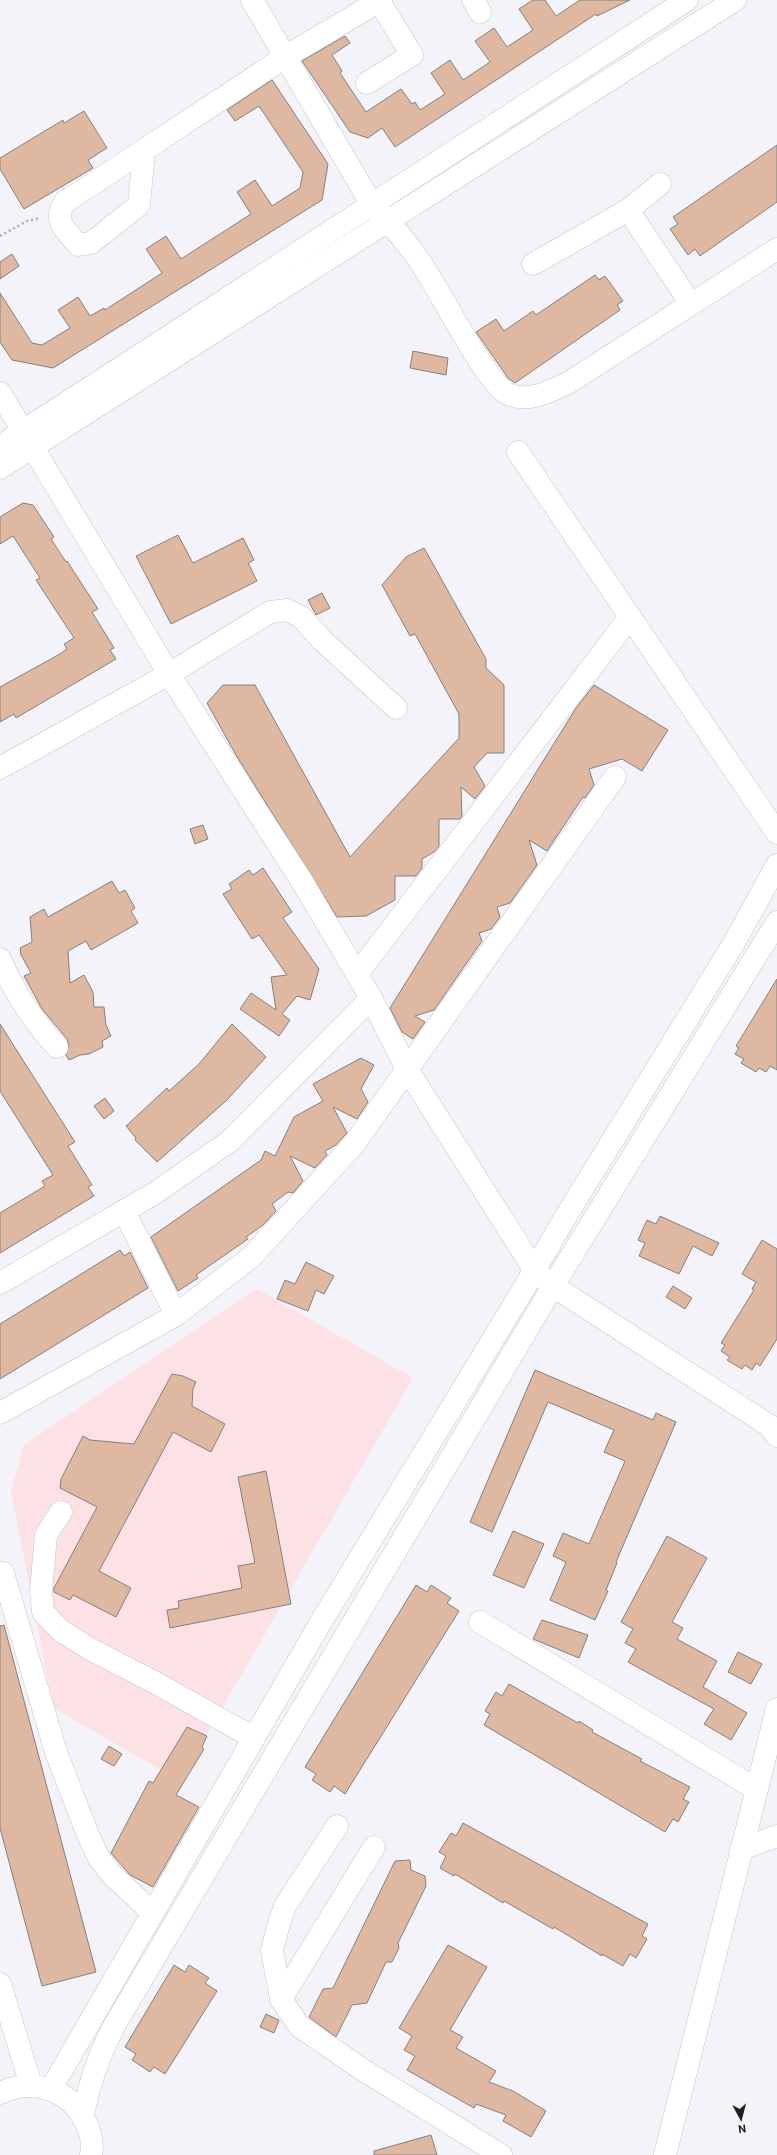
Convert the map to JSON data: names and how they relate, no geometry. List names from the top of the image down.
{
  "north": "bottom"
}
